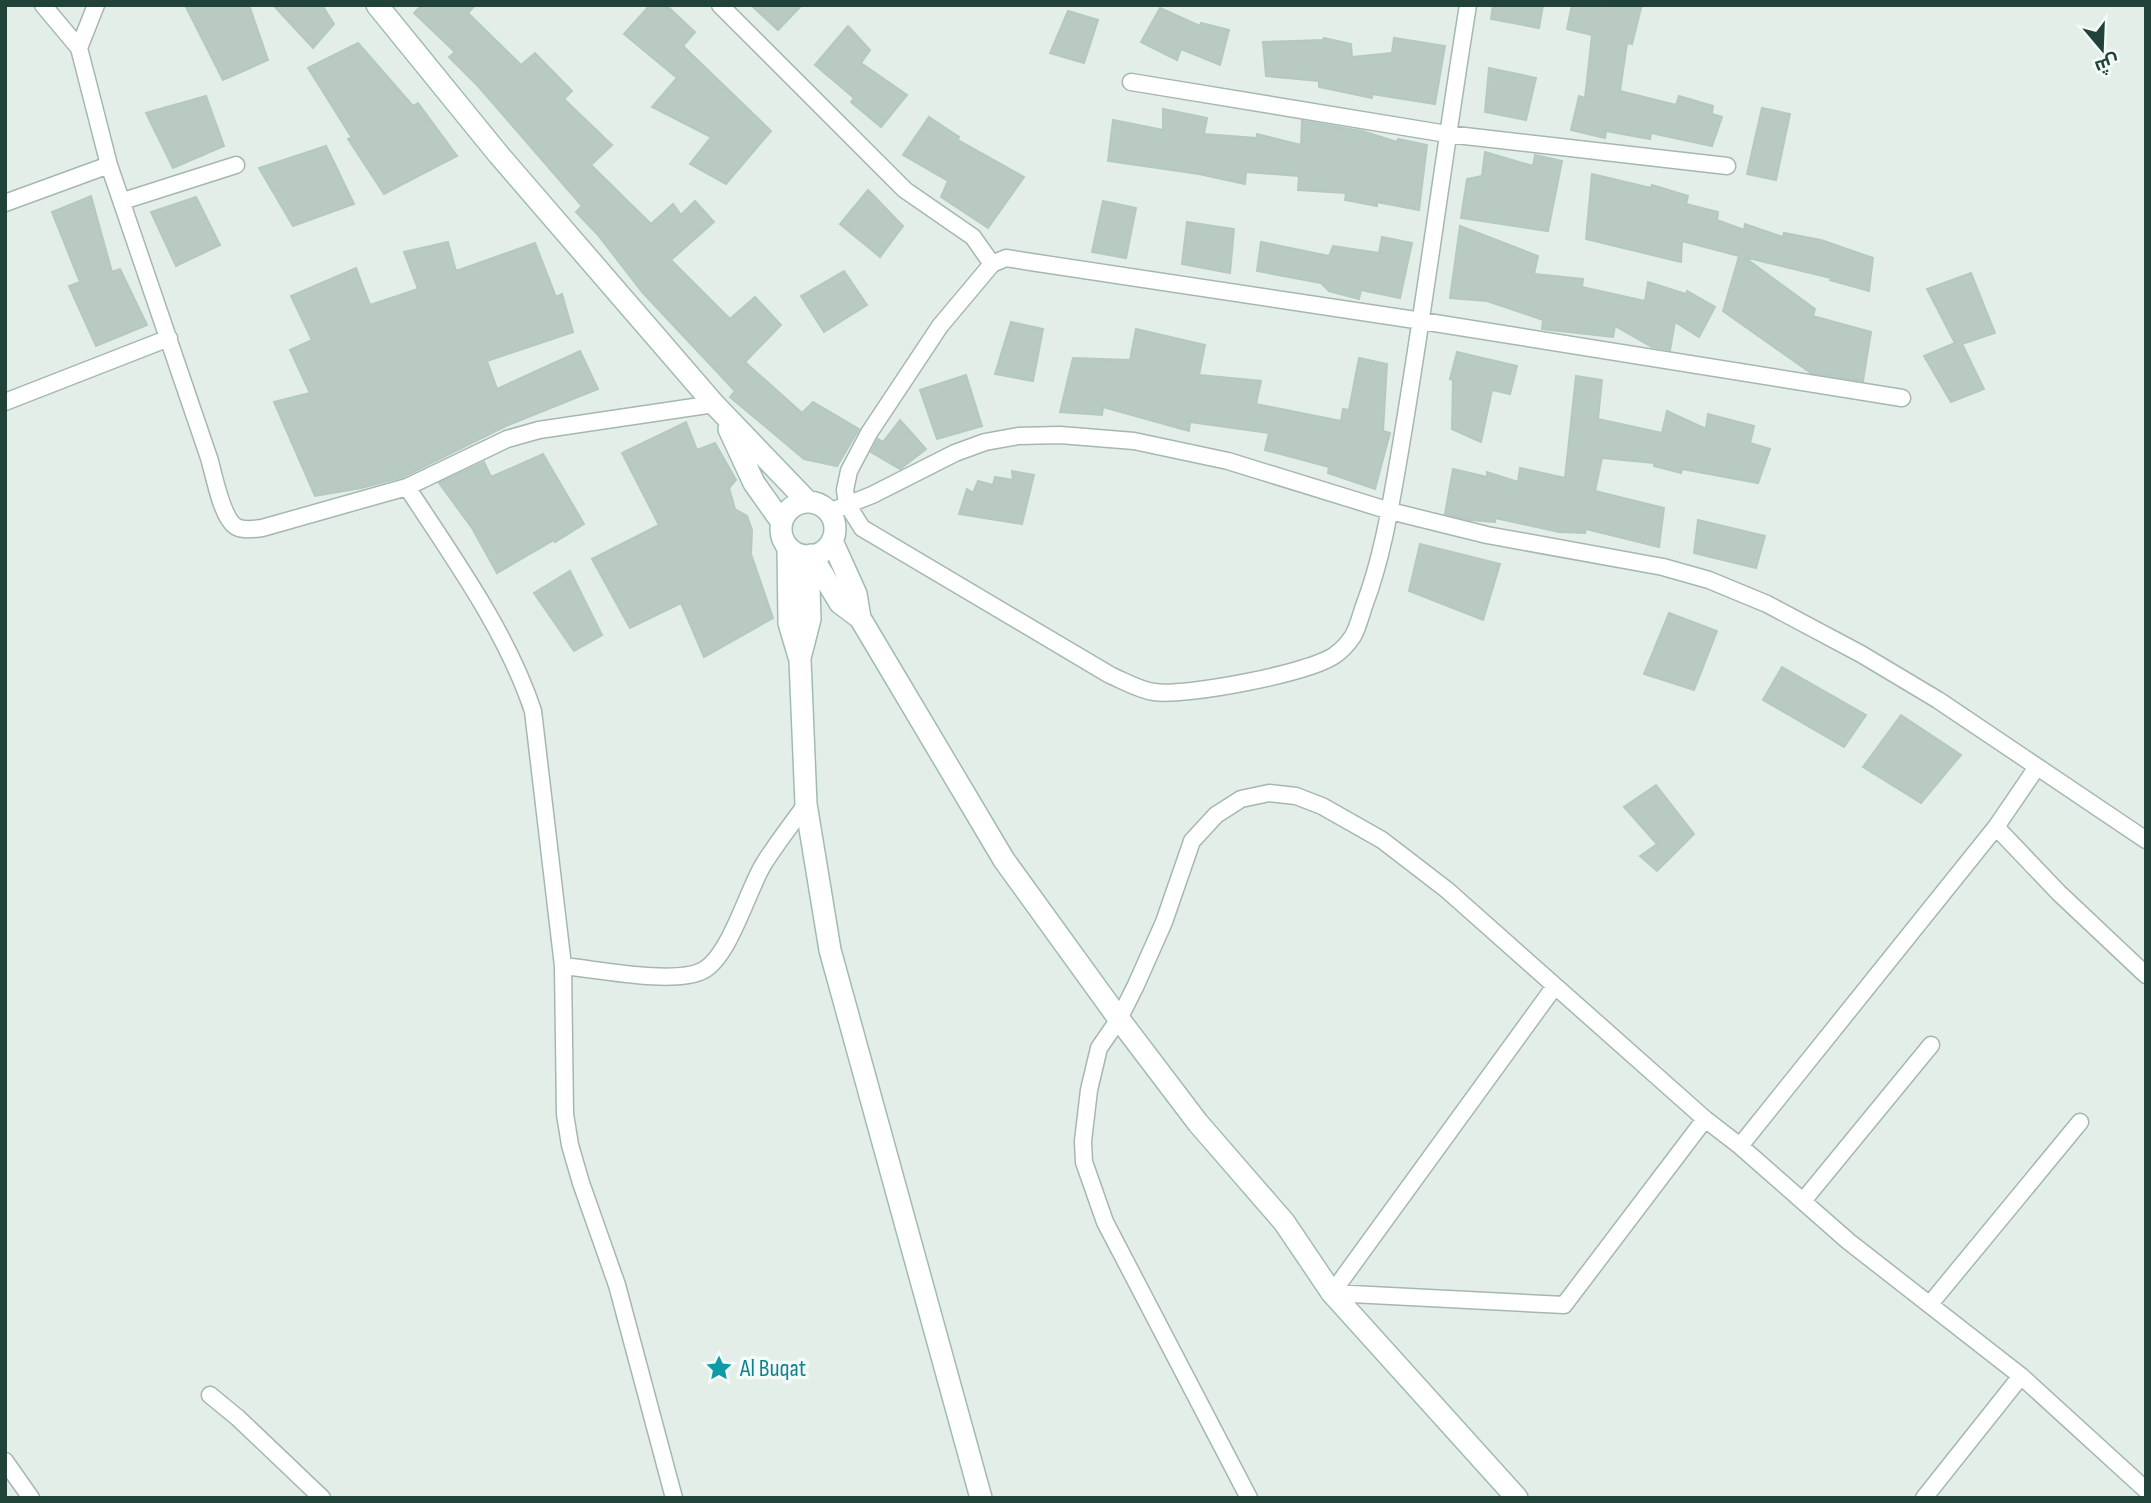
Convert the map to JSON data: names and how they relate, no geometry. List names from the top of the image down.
{
  "places": {
    "place": ["Al Buqat"]
  },
  "north": "bottom"
}
